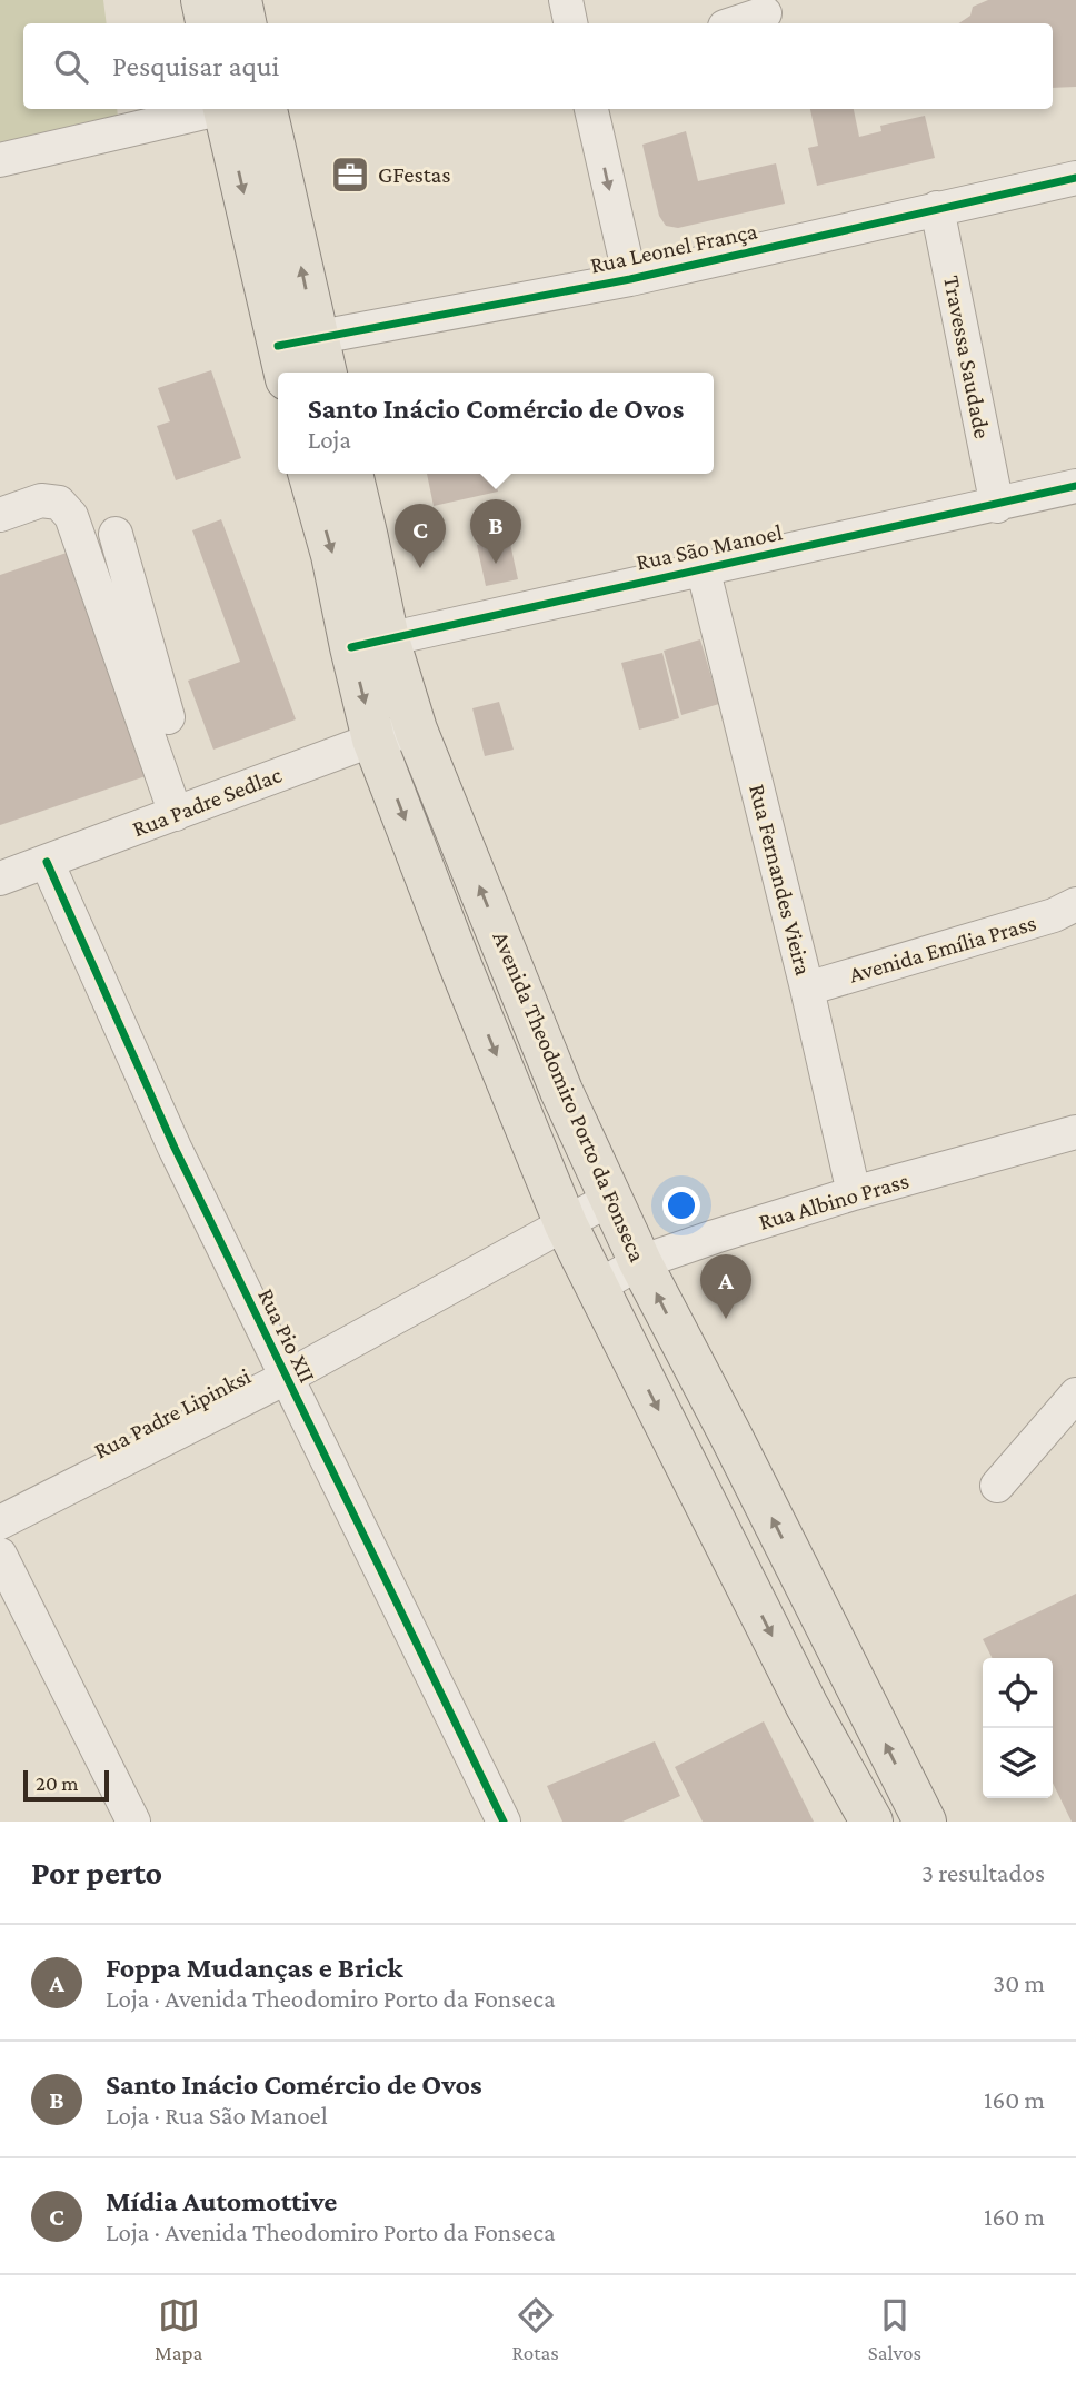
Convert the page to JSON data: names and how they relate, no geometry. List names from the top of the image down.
{
  "streets": {
    "main road": ["Avenida Theodomiro Porto da Fonseca"],
    "street": [
      "Rua Leonel França",
      "Travessa Saudade",
      "Rua São Manoel",
      "Rua Padre Sedlac",
      "Rua Fernandes Vieira",
      "Avenida Emília Prass",
      "Rua Albino Prass",
      "Rua Pio XII",
      "Rua Padre Lipinksi"
    ]
  },
  "crossings": [
    ["Rua Leonel França", "Travessa Saudade"],
    ["Travessa Saudade", "Rua São Manoel"],
    ["Rua São Manoel", "Rua Fernandes Vieira"],
    ["Rua São Manoel", "Avenida Theodomiro Porto da Fonseca"],
    ["Rua Padre Sedlac", "Avenida Theodomiro Porto da Fonseca"],
    ["Rua Padre Sedlac", "Rua Pio XII"],
    ["Rua Fernandes Vieira", "Avenida Emília Prass"],
    ["Rua Fernandes Vieira", "Rua Albino Prass"],
    ["Avenida Theodomiro Porto da Fonseca", "Rua Albino Prass"],
    ["Avenida Theodomiro Porto da Fonseca", "Rua Padre Lipinksi"],
    ["Rua Pio XII", "Rua Padre Lipinksi"]
  ],
  "places": {
    "office": ["GFestas"]
  },
  "scale_bar": "20 m",
  "page": {
    "search": "Pesquisar aqui",
    "popup": ["Santo Inácio Comércio de Ovos", "Loja"],
    "pins": ["B", "C", "A"],
    "scale": "20 m",
    "heading": ["Por perto", "3 resultados"],
    "list": [
      {
        "mark": "A",
        "name": "Foppa Mudanças e Brick",
        "note": "Loja · Avenida Theodomiro Porto da Fonseca",
        "value": "30 m"
      },
      {
        "mark": "B",
        "name": "Santo Inácio Comércio de Ovos",
        "note": "Loja · Rua São Manoel",
        "value": "160 m"
      },
      {
        "mark": "C",
        "name": "Mídia Automottive",
        "note": "Loja · Avenida Theodomiro Porto da Fonseca",
        "value": "160 m"
      }
    ],
    "nav": ["Mapa", "Rotas", "Salvos"]
  }
}
